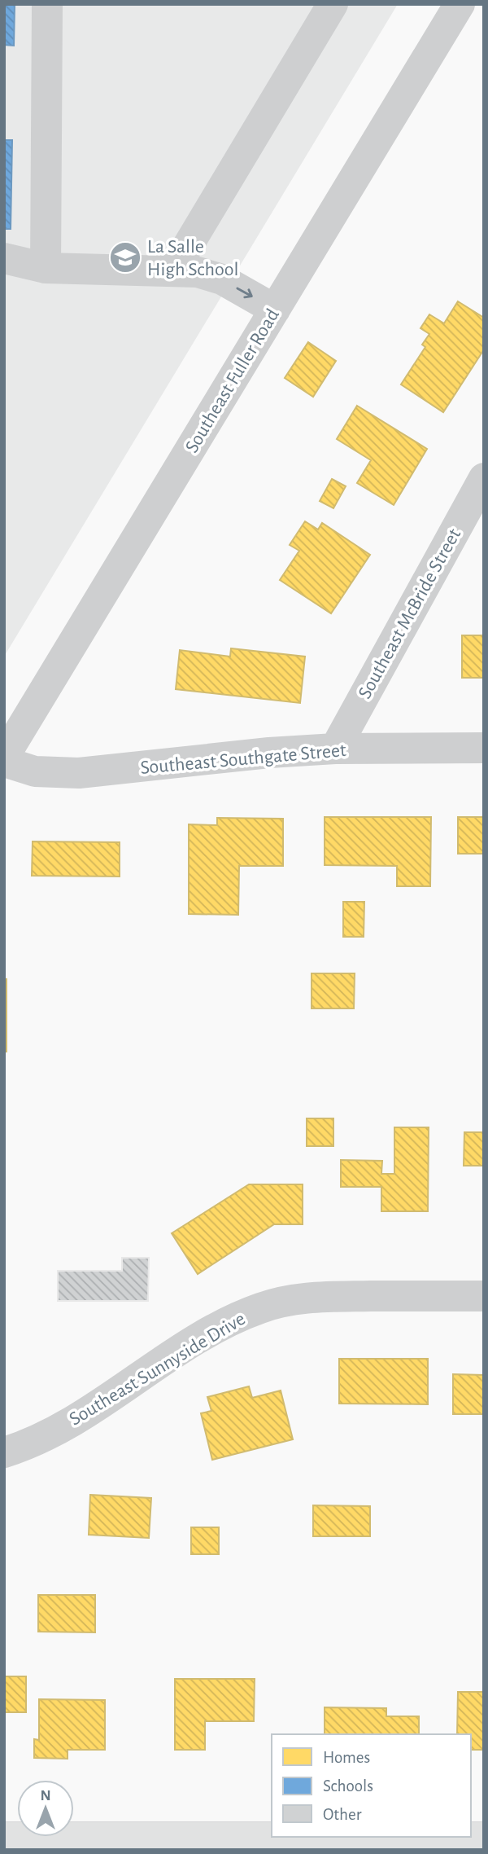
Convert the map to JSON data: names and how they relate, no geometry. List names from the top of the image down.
{
  "streets": {
    "street": [
      "Southeast Fuller Road",
      "Southeast McBride Street",
      "Southeast Southgate Street",
      "Southeast Sunnyside Drive"
    ]
  },
  "crossings": [
    ["Southeast McBride Street", "Southeast Southgate Street"]
  ],
  "places": {
    "school or university": ["La Salle High School"]
  },
  "legend": ["Homes", "Schools", "Other"],
  "north": "top"
}
